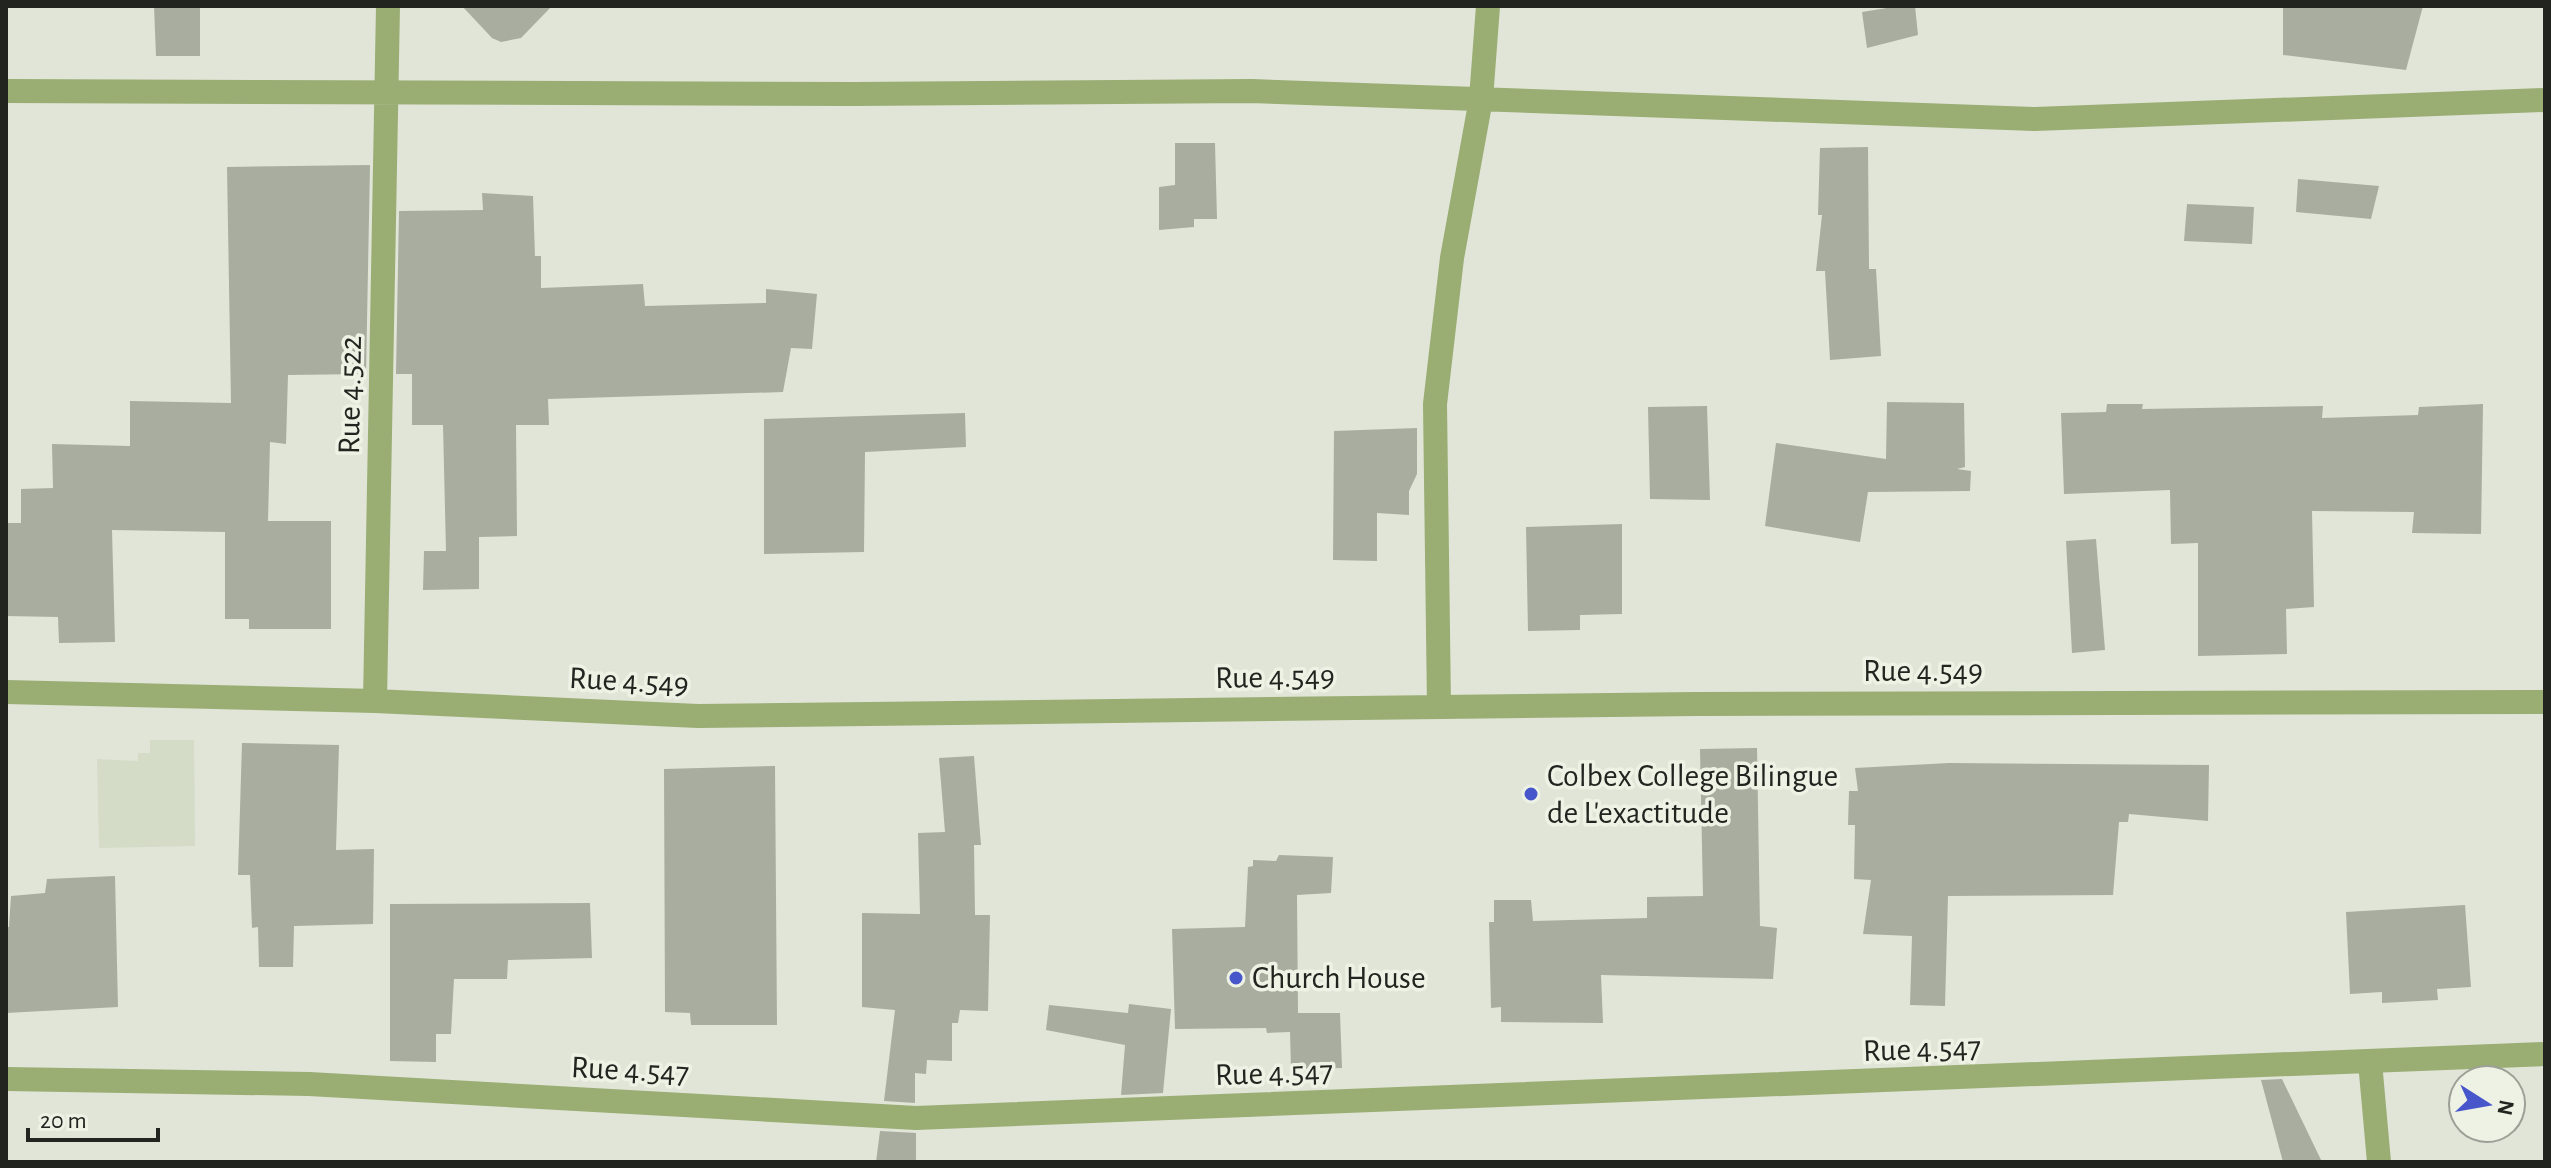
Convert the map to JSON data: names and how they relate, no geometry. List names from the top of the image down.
{
  "streets": {
    "street": ["Rue 4.522", "Rue 4.549", "Rue 4.547"]
  },
  "crossings": [
    ["Rue 4.522", "Rue 4.549"]
  ],
  "places": ["Colbex College Bilingue de L'exactitude", "Church House"],
  "scale_bar": "20 m",
  "north": "right"
}
